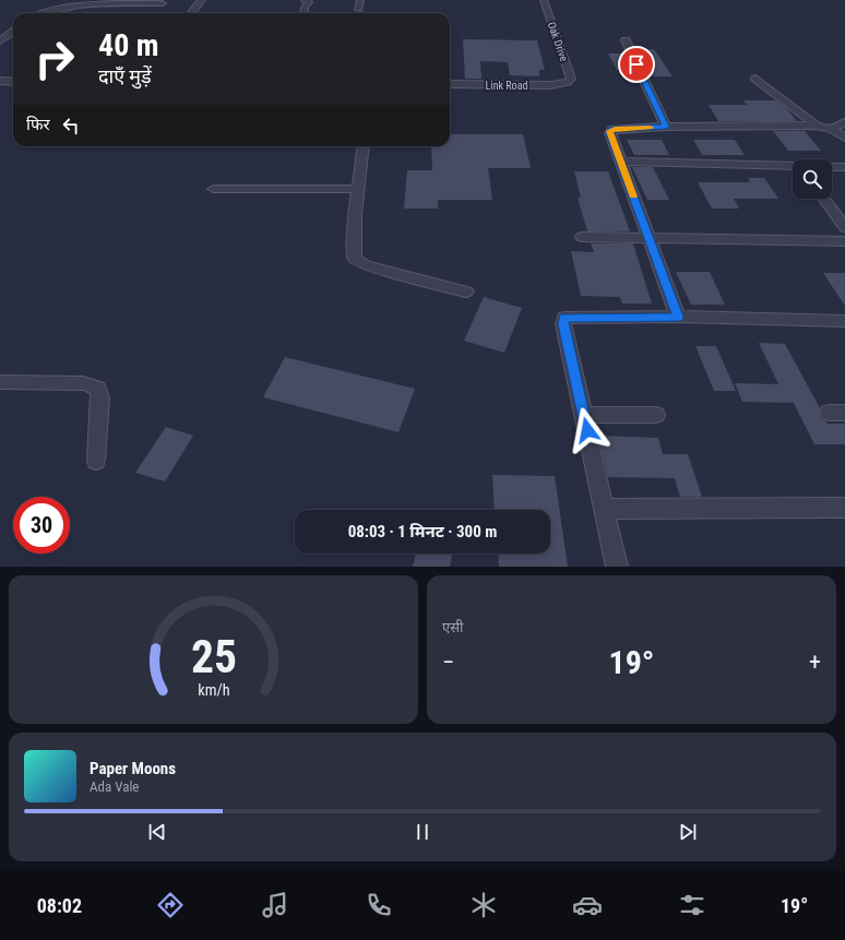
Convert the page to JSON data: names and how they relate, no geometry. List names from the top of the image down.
{
  "streets": {
    "street": ["Oak Drive", "Link Road"]
  },
  "crossings": [
    ["Oak Drive", "Link Road"]
  ],
  "page": {
    "turn": ["40 m", "दाएँ मुड़ें"],
    "then": "फिर",
    "limit": "30",
    "trip": "08:03 · 1 मिनट · 300 m",
    "tile": "एसी",
    "heat": ["−", "19°", "+"],
    "song": ["Paper Moons", "Ada Vale"],
    "tabs": ["08:02", "19°"],
    "gauge": ["25", "km/h"]
  }
}
